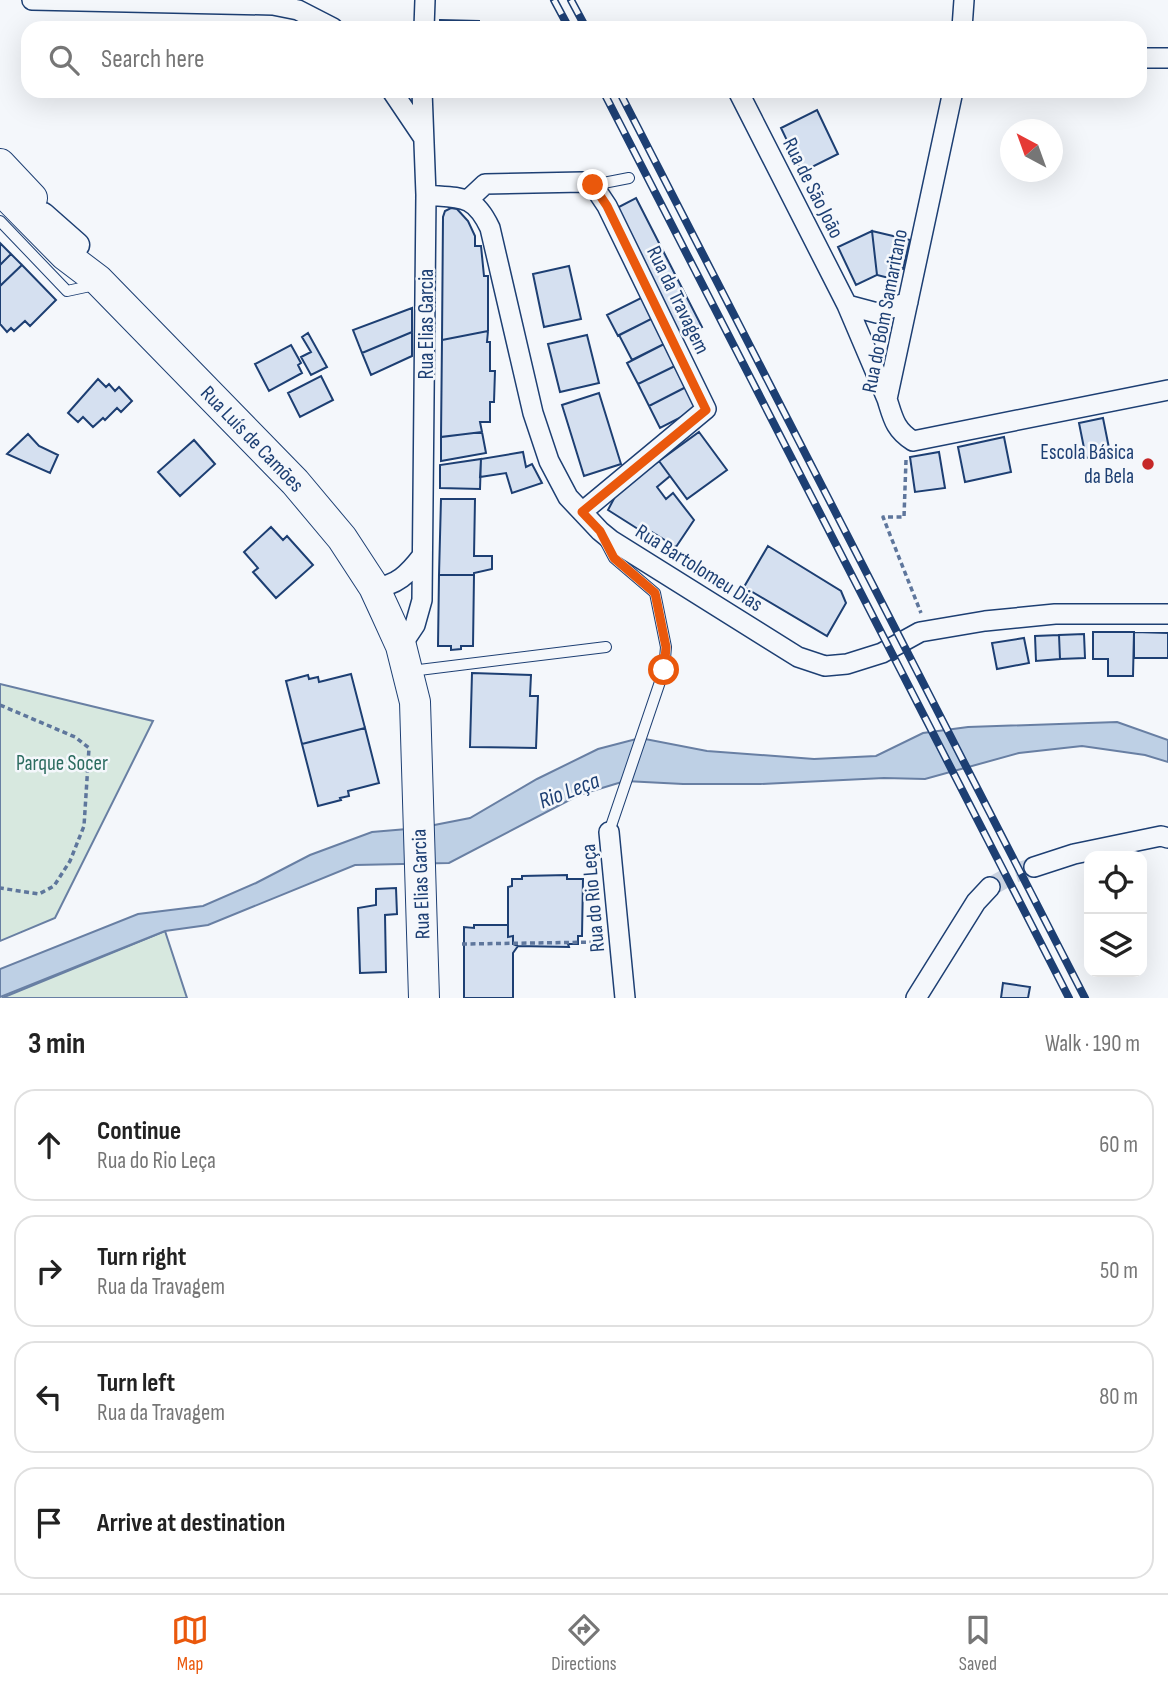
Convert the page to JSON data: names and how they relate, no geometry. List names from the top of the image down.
{
  "streets": {
    "main road": ["Rua Elias Garcia", "Rua Luís de Camões"],
    "street": [
      "Rua de São João",
      "Rua da Travagem",
      "Rua do Bom Samaritano",
      "Rua Bartolomeu Dias",
      "Rua do Rio Leça"
    ]
  },
  "crossings": [
    ["Rua de São João", "Rua do Bom Samaritano"],
    ["Rua da Travagem", "Rua Bartolomeu Dias"],
    ["Rua Elias Garcia", "Rua Luís de Camões"],
    ["Rua Bartolomeu Dias", "Rua do Rio Leça"]
  ],
  "water": ["Rio Leça"],
  "parks": ["Parque Socer"],
  "places": ["Escola Básica da Bela"],
  "north": "top left",
  "page": {
    "search": "Search here",
    "heading": ["3 min", "Walk · 190 m"],
    "list": [
      ["Continue", "Rua do Rio Leça", "60 m"],
      ["Turn right", "Rua da Travagem", "50 m"],
      ["Turn left", "Rua da Travagem", "80 m"],
      "Arrive at destination"
    ],
    "nav": ["Map", "Directions", "Saved"]
  }
}
